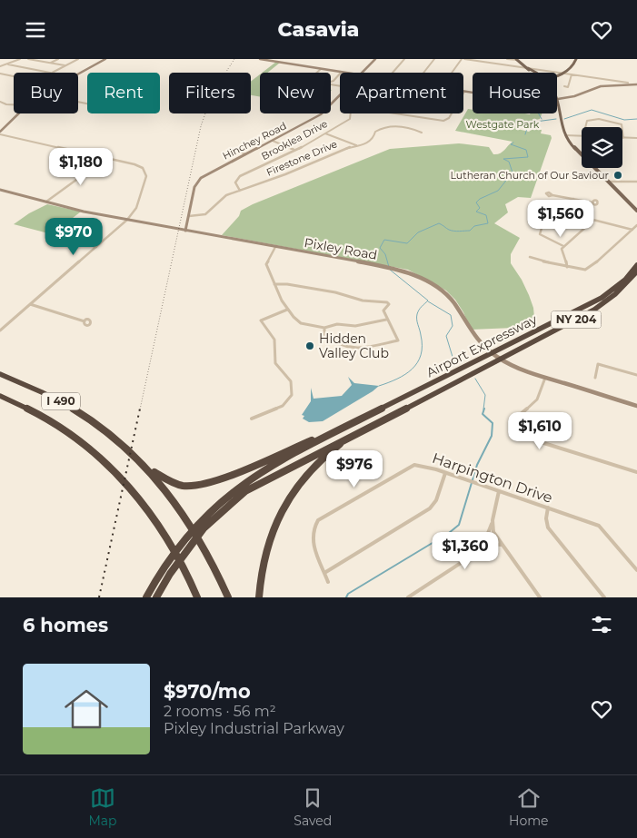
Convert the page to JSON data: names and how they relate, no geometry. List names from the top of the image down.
{
  "streets": {
    "highway": ["NY 204", "Airport Expressway", "I 490"],
    "street": [
      "Brooklea Drive",
      "Hinchey Road",
      "Firestone Drive",
      "Pixley Road",
      "Harpington Drive"
    ]
  },
  "crossings": [
    ["Brooklea Drive", "Firestone Drive"],
    ["Hinchey Road", "Firestone Drive"],
    ["Hinchey Road", "Pixley Road"]
  ],
  "parks": ["Westgate Park"],
  "places": ["Lutheran Church of Our Saviour", "Hidden Valley Club"],
  "page": {
    "header": "Casavia",
    "chip": [
      "Buy",
      "Rent",
      "Filters",
      "New",
      "Apartment",
      "House"
    ],
    "price": [
      "$1,180",
      "$1,560",
      "$970",
      "$1,610",
      "$976",
      "$1,360"
    ],
    "heading": "6 homes",
    "list": [
      {
        "name": "$970/mo",
        "note": "2 rooms · 56 m² · Pixley Industrial Parkway"
      }
    ],
    "tabs": ["Map", "Saved", "Home"]
  }
}
